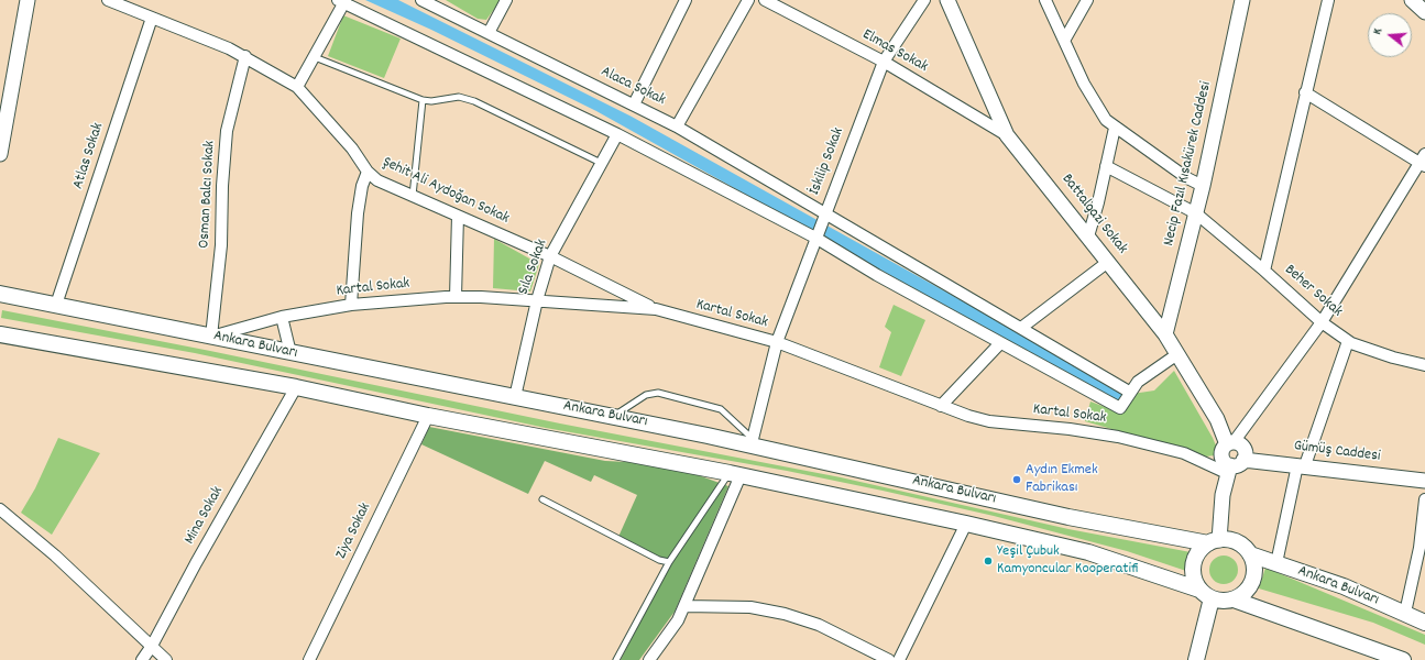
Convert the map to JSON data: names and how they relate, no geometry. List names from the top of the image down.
{
  "streets": {
    "main road": ["Ankara Bulvarı"],
    "street": [
      "Elmas Sokak",
      "Alaca Sokak",
      "Atlas Sokak",
      "İskilip Sokak",
      "Necip Fazıl Kısakürek Caddesi",
      "Şehit Ali Aydoğan Sokak",
      "Osman Balcı Sokak",
      "Battalgazi Sokak",
      "Sıla Sokak",
      "Kartal Sokak",
      "Beher Sokak",
      "Gümüş Caddesi",
      "Mina Sokak",
      "Ziya Sokak"
    ]
  },
  "crossings": [
    ["Elmas Sokak", "İskilip Sokak"],
    ["Elmas Sokak", "Battalgazi Sokak"],
    ["Alaca Sokak", "İskilip Sokak"],
    ["Atlas Sokak", "Şehit Ali Aydoğan Sokak"],
    ["Atlas Sokak", "Ankara Bulvarı"],
    ["İskilip Sokak", "Kartal Sokak"],
    ["Necip Fazıl Kısakürek Caddesi", "Battalgazi Sokak"],
    ["Necip Fazıl Kısakürek Caddesi", "Beher Sokak"],
    ["Şehit Ali Aydoğan Sokak", "Osman Balcı Sokak"],
    ["Şehit Ali Aydoğan Sokak", "Sıla Sokak"],
    ["Şehit Ali Aydoğan Sokak", "Kartal Sokak"],
    ["Osman Balcı Sokak", "Kartal Sokak"],
    ["Osman Balcı Sokak", "Ankara Bulvarı"],
    ["Battalgazi Sokak", "Kartal Sokak"],
    ["Battalgazi Sokak", "Gümüş Caddesi"],
    ["Sıla Sokak", "Kartal Sokak"],
    ["Sıla Sokak", "Ankara Bulvarı"],
    ["Kartal Sokak", "Ankara Bulvarı"],
    ["Kartal Sokak", "Gümüş Caddesi"],
    ["Ankara Bulvarı", "Mina Sokak"],
    ["Ankara Bulvarı", "Ziya Sokak"]
  ],
  "places": ["Aydın Ekmek Fabrikası", "Yeşil Çubuk Kamyoncular Kooperatifi"],
  "north": "left"
}
